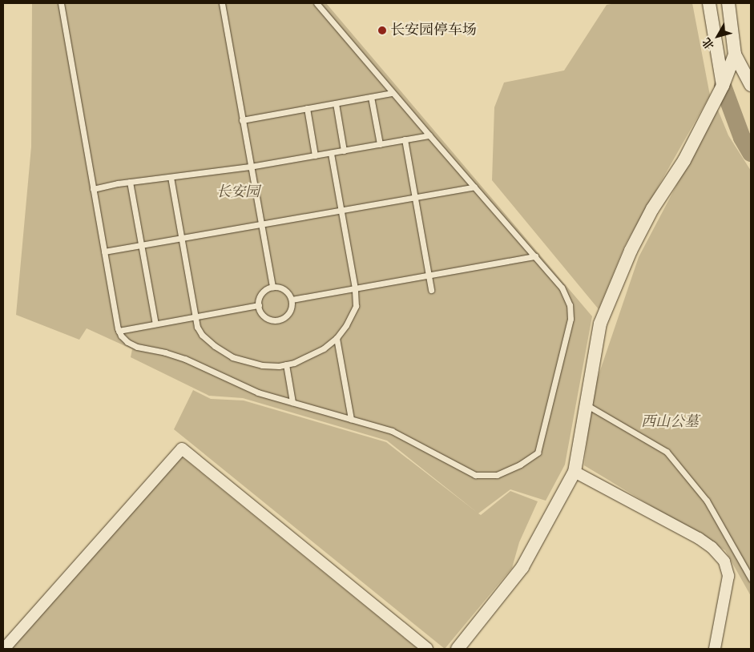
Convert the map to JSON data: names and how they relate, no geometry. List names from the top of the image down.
{
  "parks": ["长安园", "西山公墓"],
  "places": ["长安园停车场"],
  "north": "bottom left"
}
